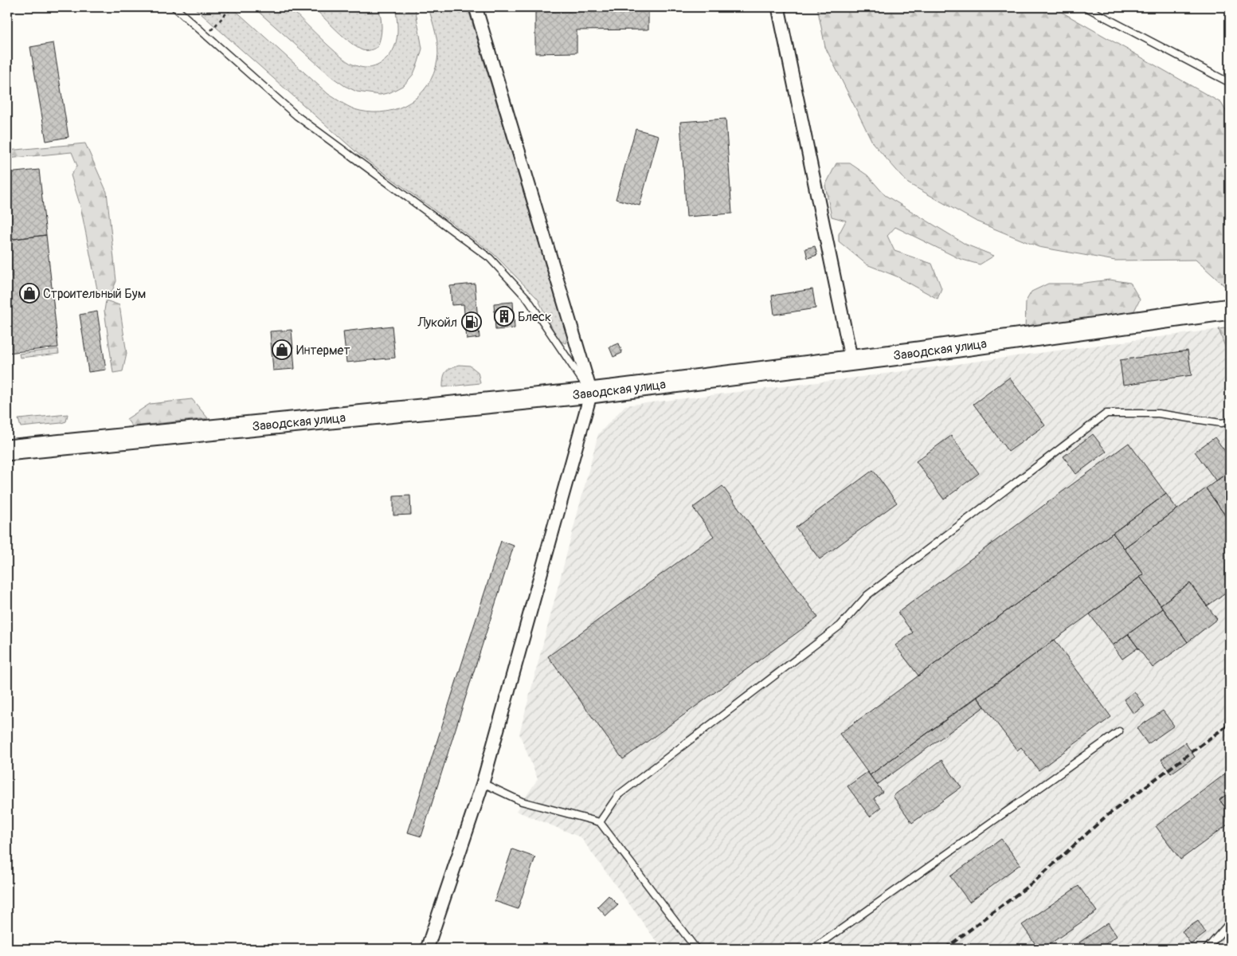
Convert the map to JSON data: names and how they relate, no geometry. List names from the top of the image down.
{
  "streets": {
    "main road": ["Заводская улица"]
  },
  "places": {
    "shop": ["Строительный Бум", "Интермет"],
    "building": ["Блеск"],
    "fuel station": ["Лукойл"]
  }
}
